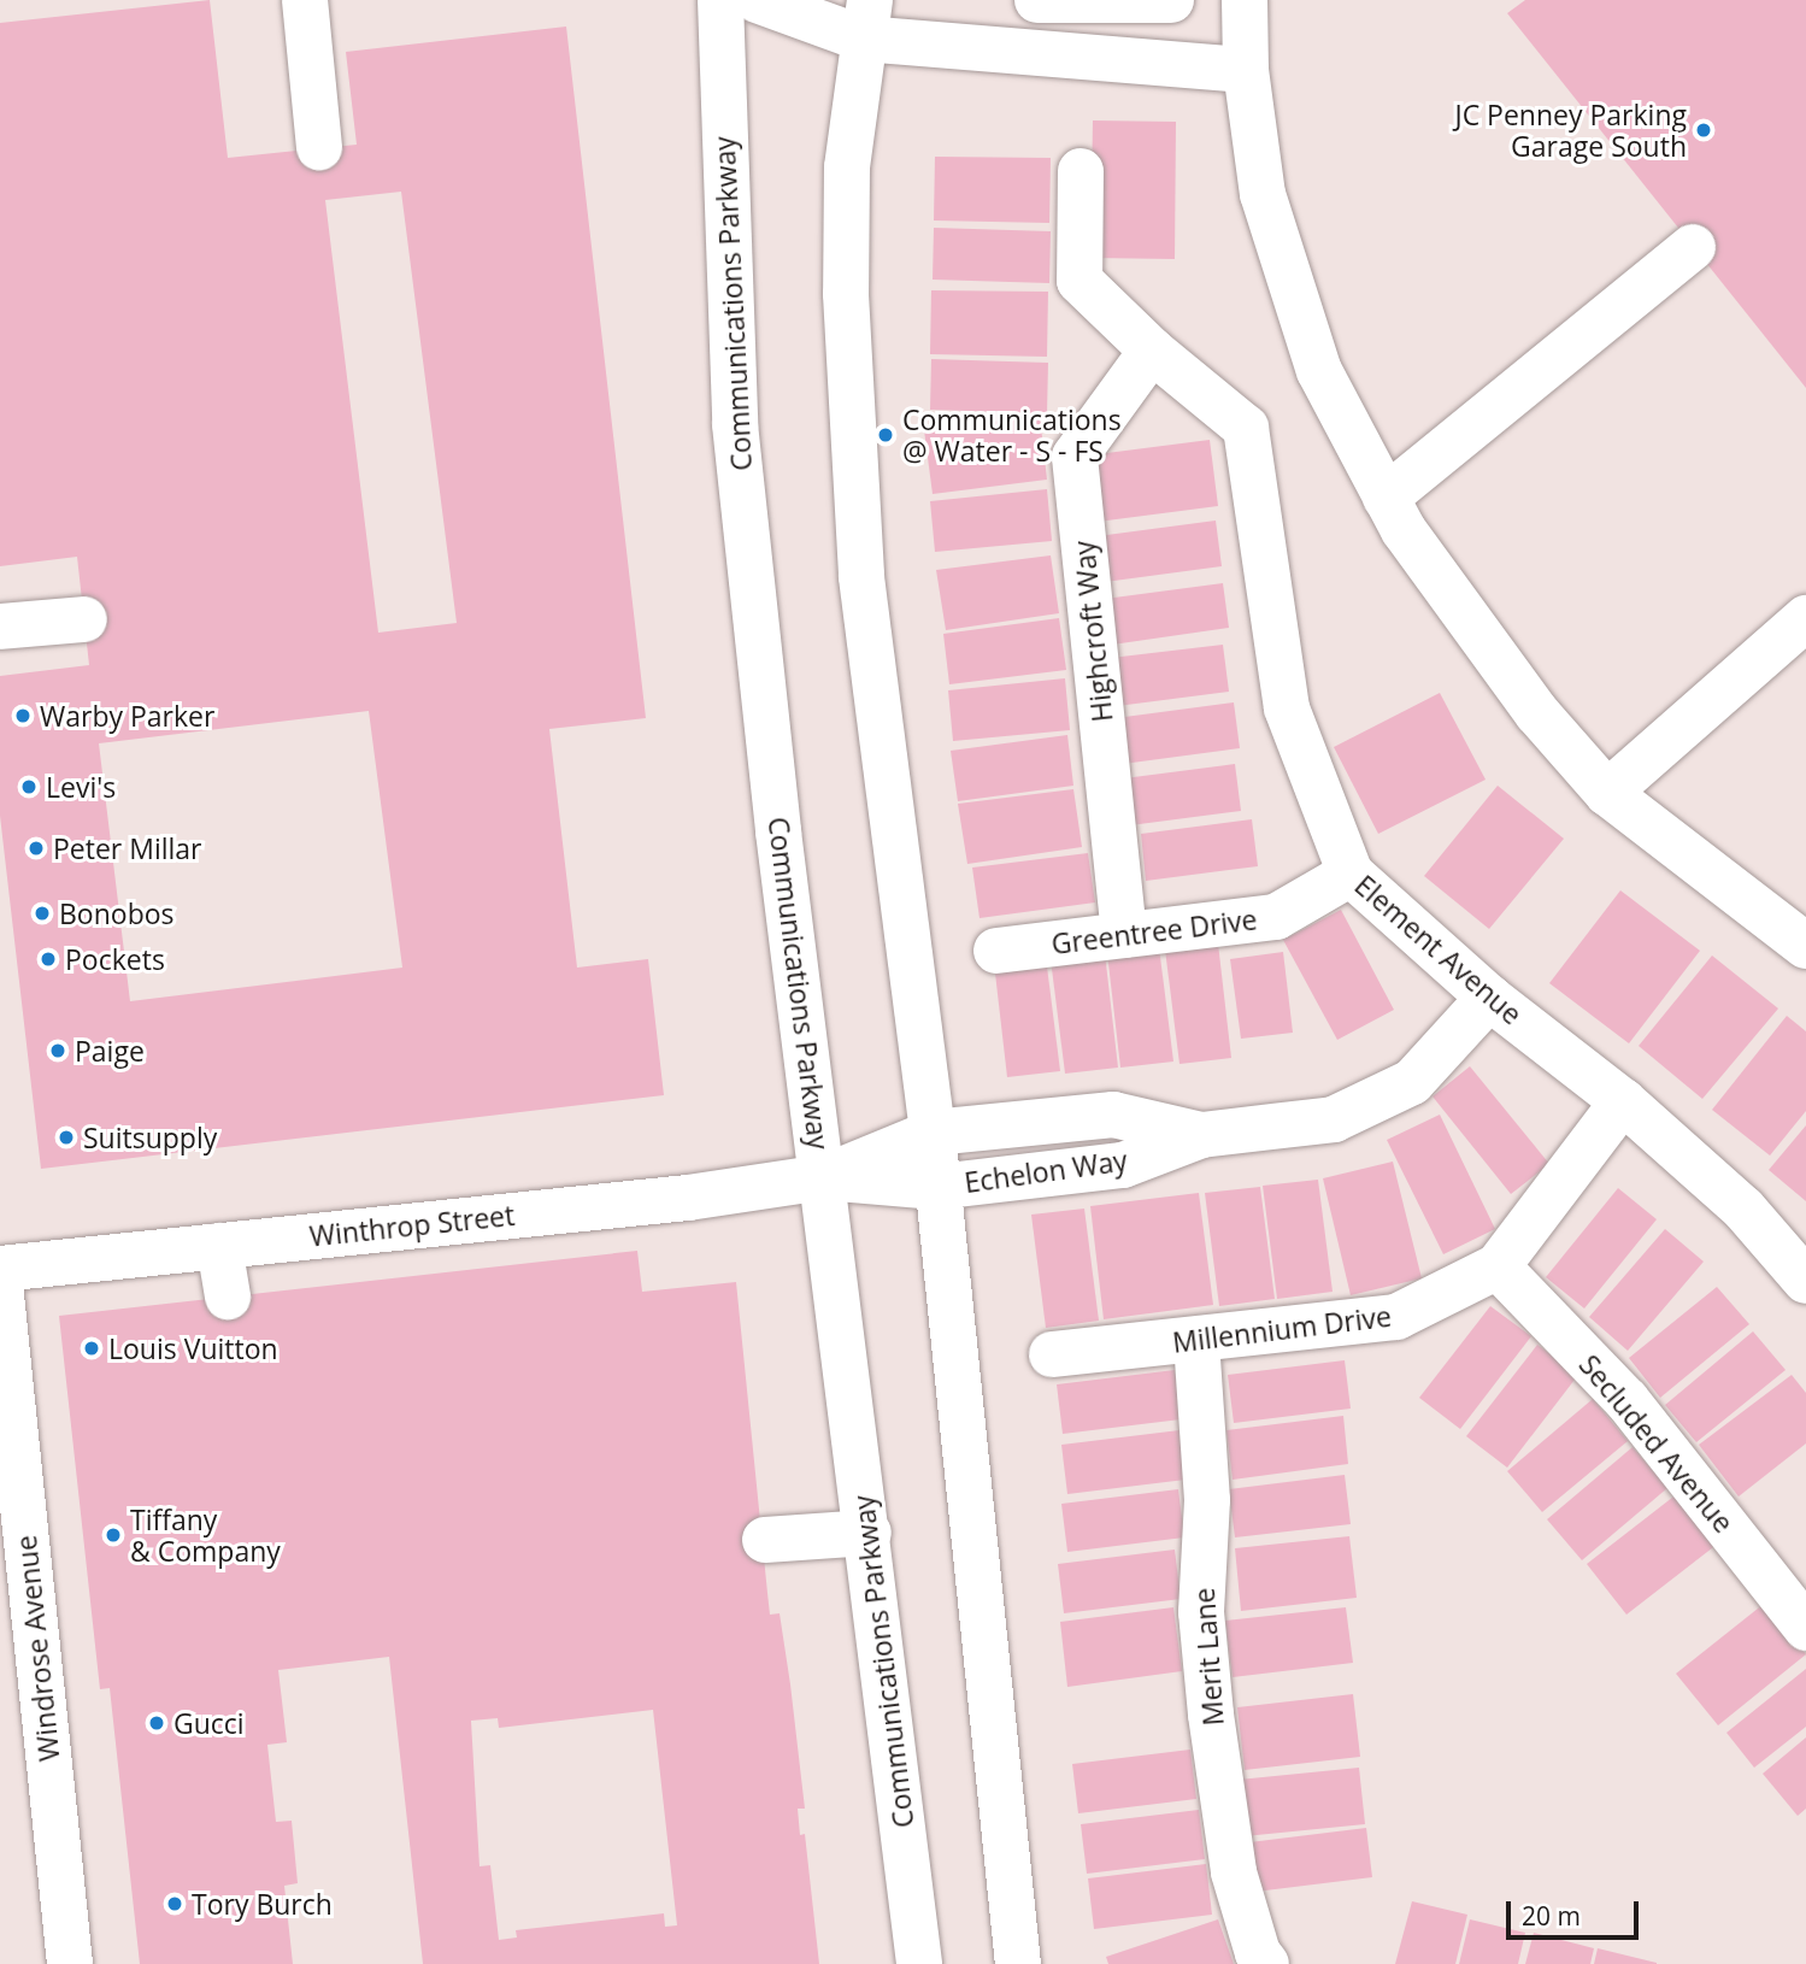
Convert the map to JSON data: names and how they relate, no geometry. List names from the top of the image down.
{
  "streets": {
    "street": [
      "Communications Parkway",
      "Highcroft Way",
      "Greentree Drive",
      "Element Avenue",
      "Echelon Way",
      "Winthrop Street",
      "Millennium Drive",
      "Secluded Avenue",
      "Windrose Avenue",
      "Merit Lane"
    ]
  },
  "crossings": [
    ["Communications Parkway", "Winthrop Street"],
    ["Highcroft Way", "Greentree Drive"],
    ["Highcroft Way", "Element Avenue"],
    ["Greentree Drive", "Element Avenue"],
    ["Element Avenue", "Echelon Way"],
    ["Element Avenue", "Millennium Drive"],
    ["Echelon Way", "Winthrop Street"],
    ["Millennium Drive", "Secluded Avenue"],
    ["Millennium Drive", "Merit Lane"]
  ],
  "places": [
    "JC Penney Parking Garage South",
    "Communications @ Water - S - FS",
    "Warby Parker",
    "Levi's",
    "Peter Millar",
    "Bonobos",
    "Pockets",
    "Paige",
    "Suitsupply",
    "Louis Vuitton",
    "Tiffany & Company",
    "Gucci",
    "Tory Burch"
  ],
  "scale_bar": "20 m"
}
